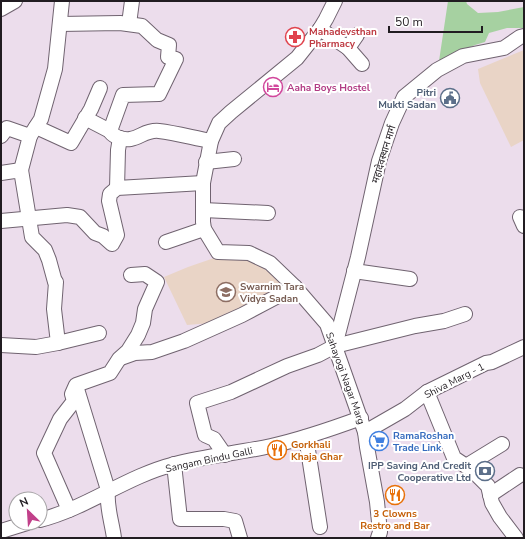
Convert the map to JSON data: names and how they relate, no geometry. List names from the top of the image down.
{
  "streets": {
    "street": [
      "महादेवस्थान मार्ग",
      "Sahayogi Nagar Marg",
      "Shiva Marg - 1",
      "Sangam Bindu Galli"
    ]
  },
  "crossings": [
    ["महादेवस्थान मार्ग", "Sahayogi Nagar Marg"],
    ["Sahayogi Nagar Marg", "Shiva Marg - 1"],
    ["Sahayogi Nagar Marg", "Sangam Bindu Galli"]
  ],
  "places": {
    "pharmacy": ["Mahadevsthan Pharmacy"],
    "hotel": ["Aaha Boys Hostel"],
    "public building": ["Pitri Mukti Sadan"],
    "school or university": ["Swarnim Tara Vidya Sadan"],
    "supermarket": ["RamaRoshan Trade Link"],
    "restaurant": ["Gorkhali Khaja Ghar", "3 Clowns Restro and Bar"],
    "bank": ["IPP Saving And Credit Cooperative Ltd"]
  },
  "scale_bar": "50 m",
  "north": "top left"
}
